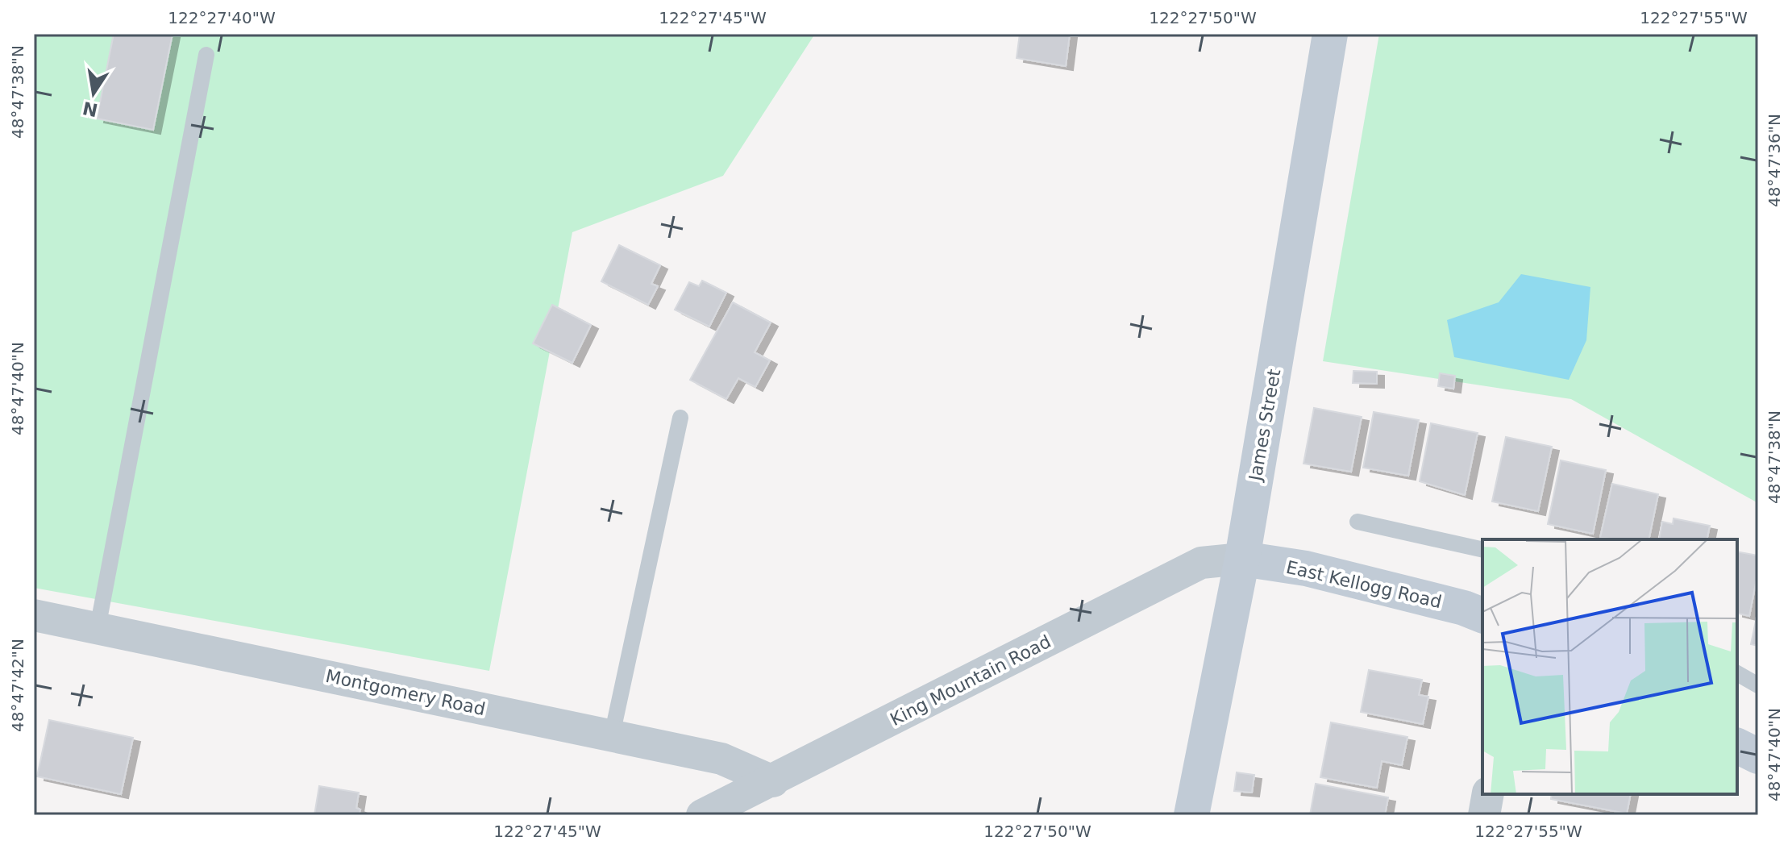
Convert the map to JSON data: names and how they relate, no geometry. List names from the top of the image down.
{
  "streets": {
    "street": [
      "James Street",
      "East Kellogg Road",
      "King Mountain Road",
      "Montgomery Road"
    ]
  },
  "crossings": [
    ["James Street", "East Kellogg Road"],
    ["James Street", "King Mountain Road"],
    ["East Kellogg Road", "King Mountain Road"],
    ["King Mountain Road", "Montgomery Road"]
  ],
  "north": "bottom",
  "coordinates": [
    "122°27'40\"W",
    "122°27'45\"W",
    "122°27'50\"W",
    "122°27'55\"W",
    "48°47'38\"N",
    "48°47'36\"N",
    "48°47'40\"N",
    "48°47'42\"N"
  ]
}
